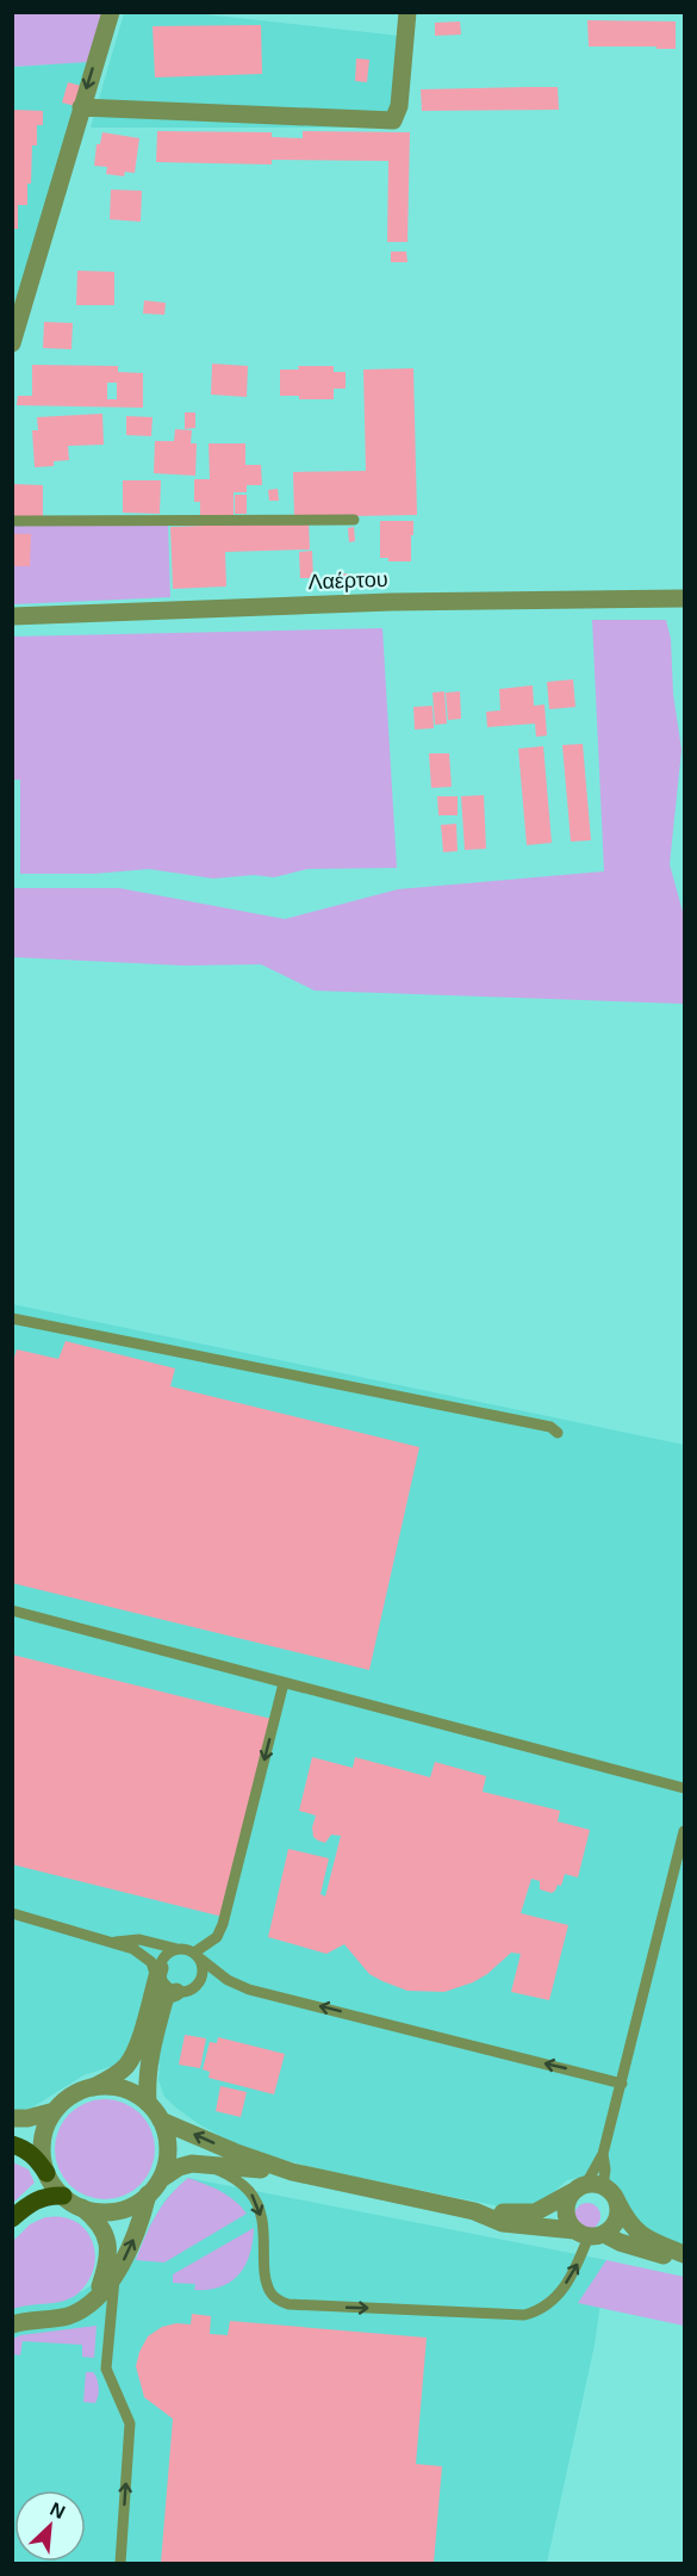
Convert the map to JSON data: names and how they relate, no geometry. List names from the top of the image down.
{
  "streets": {
    "street": ["Λαέρτου"]
  },
  "north": "top right"
}
